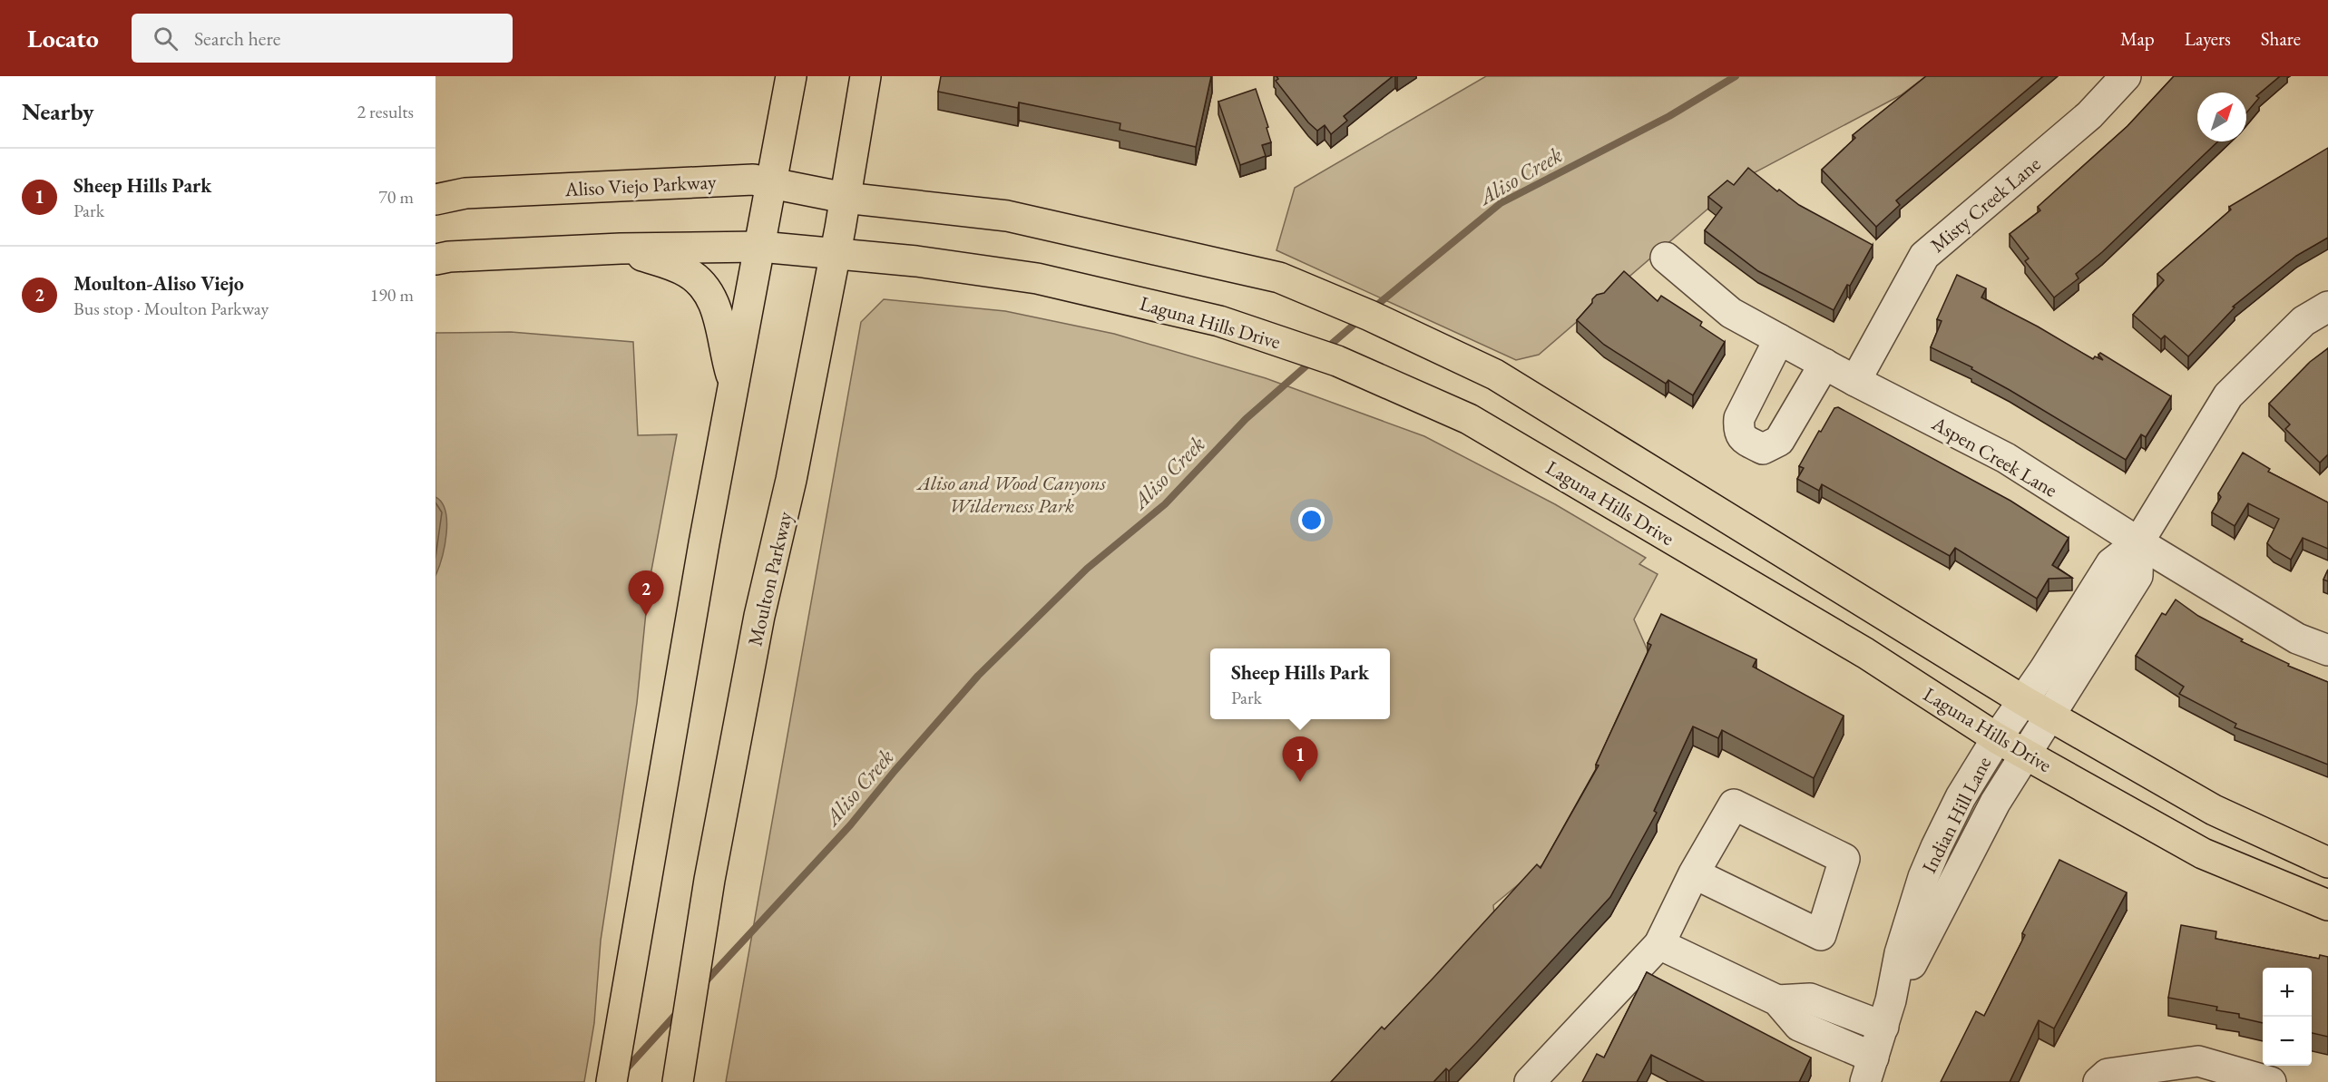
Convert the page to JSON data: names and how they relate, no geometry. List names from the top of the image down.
{
  "streets": {
    "main road": ["Aliso Viejo Parkway", "Laguna Hills Drive", "Moulton Parkway"],
    "street": ["Misty Creek Lane", "Aspen Creek Lane", "Indian Hill Lane"]
  },
  "crossings": [
    ["Aliso Viejo Parkway", "Moulton Parkway"],
    ["Misty Creek Lane", "Aspen Creek Lane"],
    ["Laguna Hills Drive", "Moulton Parkway"],
    ["Laguna Hills Drive", "Indian Hill Lane"],
    ["Aspen Creek Lane", "Indian Hill Lane"]
  ],
  "water": ["Aliso Creek"],
  "parks": ["Aliso and Wood Canyons Wilderness Park"],
  "north": "top right",
  "page": {
    "header": "Locato",
    "search": "Search here",
    "nav": ["Map", "Layers", "Share"],
    "heading": ["Nearby", "2 results"],
    "list": [
      {
        "mark": "1",
        "name": "Sheep Hills Park",
        "note": "Park",
        "value": "70 m"
      },
      {
        "mark": "2",
        "name": "Moulton-Aliso Viejo",
        "note": "Bus stop · Moulton Parkway",
        "value": "190 m"
      }
    ],
    "pins": ["2", "1"],
    "popup": ["Sheep Hills Park", "Park"],
    "map_buttons": ["+", "−"]
  }
}
